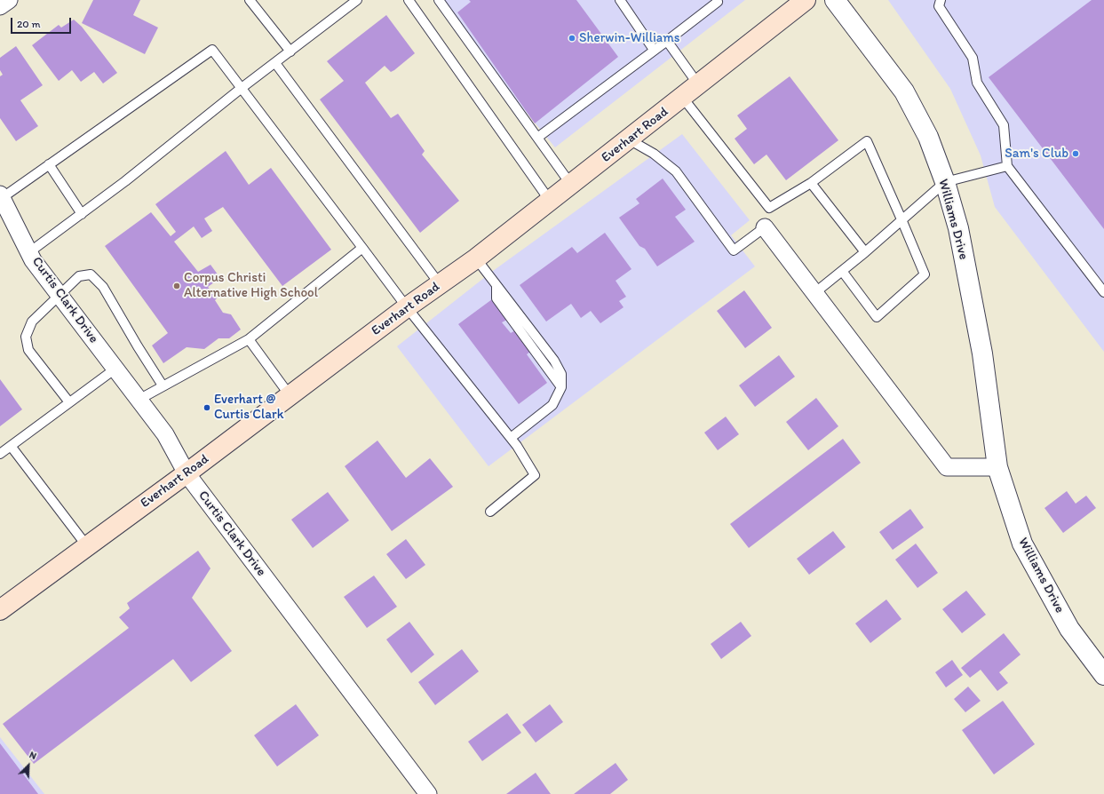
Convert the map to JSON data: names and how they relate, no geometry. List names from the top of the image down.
{
  "streets": {
    "main road": ["Everhart Road"],
    "street": ["Williams Drive", "Curtis Clark Drive"]
  },
  "crossings": [
    ["Everhart Road", "Curtis Clark Drive"]
  ],
  "places": [
    "Sherwin-Williams",
    "Sam's Club",
    "Corpus Christi Alternative High School",
    "Everhart @ Curtis Clark"
  ],
  "scale_bar": "20 m",
  "north": "top right"
}
